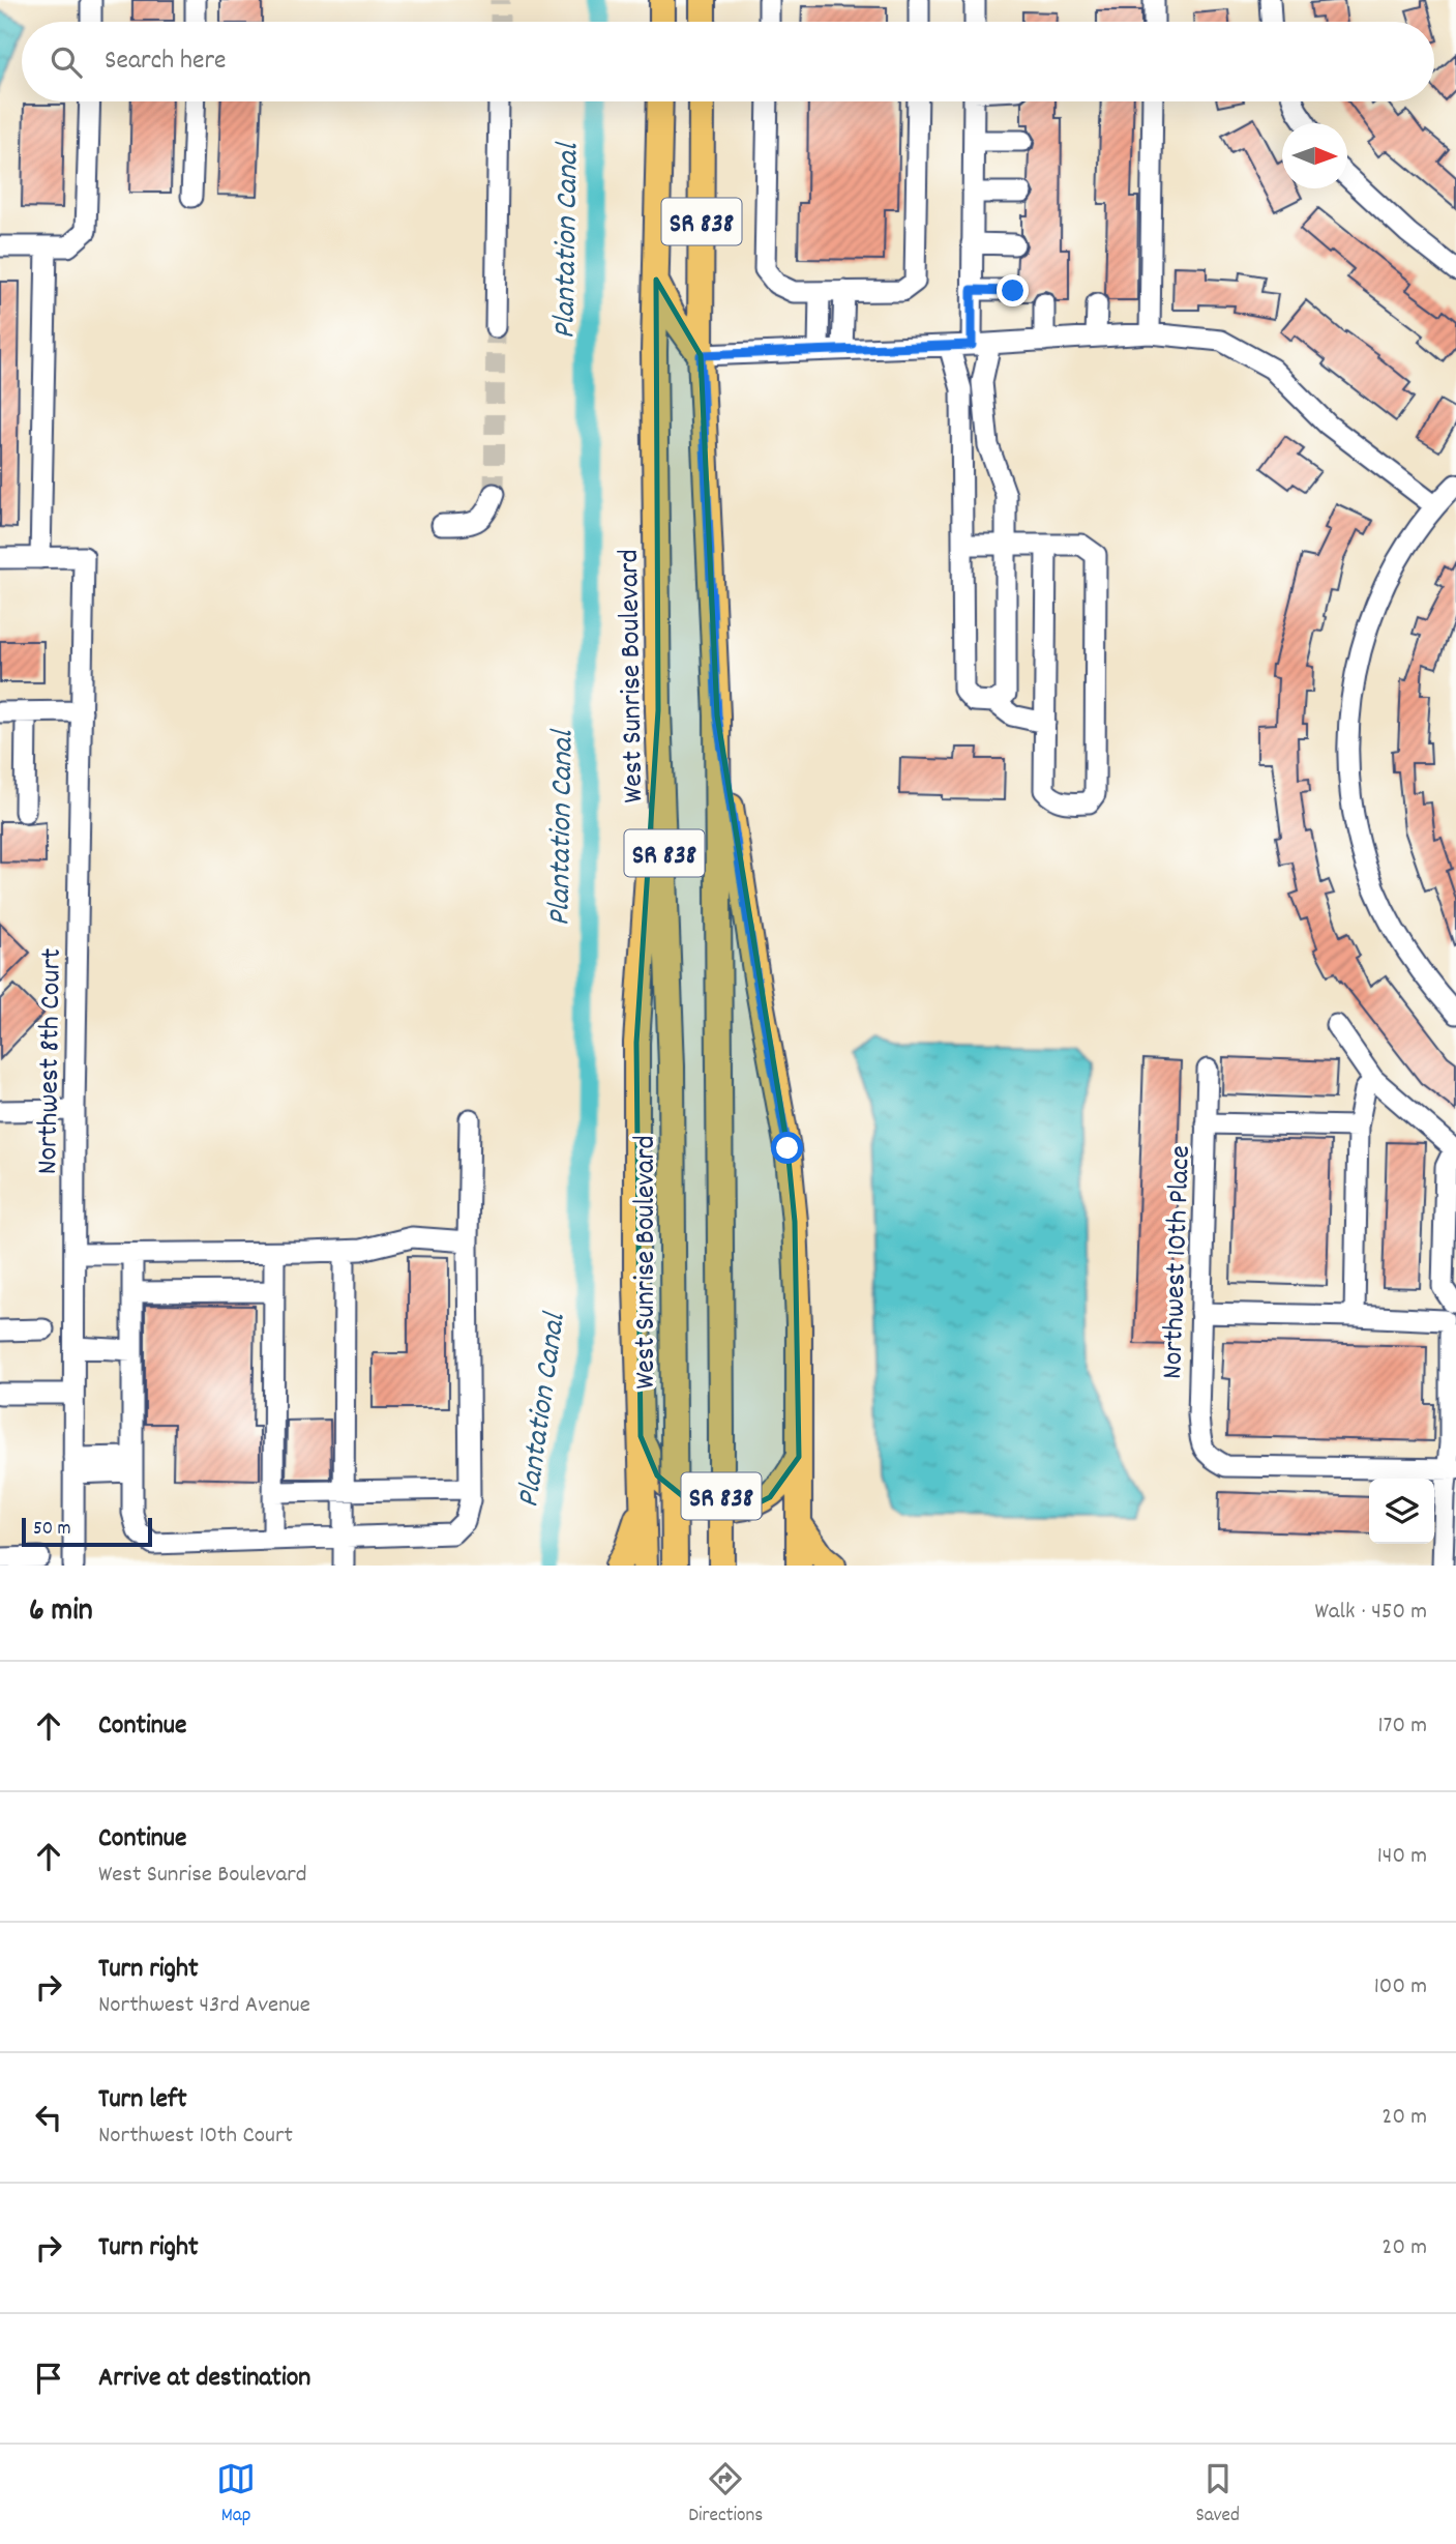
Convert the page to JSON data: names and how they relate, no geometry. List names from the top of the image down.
{
  "streets": {
    "main road": ["SR 838", "West Sunrise Boulevard"],
    "street": ["Northwest 8th Court", "Northwest 10th Place"]
  },
  "water": ["Plantation Canal"],
  "scale_bar": "50 m",
  "north": "right",
  "page": {
    "search": "Search here",
    "scale": "50 m",
    "heading": ["6 min", "Walk · 450 m"],
    "list": [
      ["Continue", "170 m"],
      ["Continue", "West Sunrise Boulevard", "140 m"],
      ["Turn right", "Northwest 43rd Avenue", "100 m"],
      ["Turn left", "Northwest 10th Court", "20 m"],
      ["Turn right", "20 m"],
      "Arrive at destination"
    ],
    "nav": ["Map", "Directions", "Saved"]
  }
}
